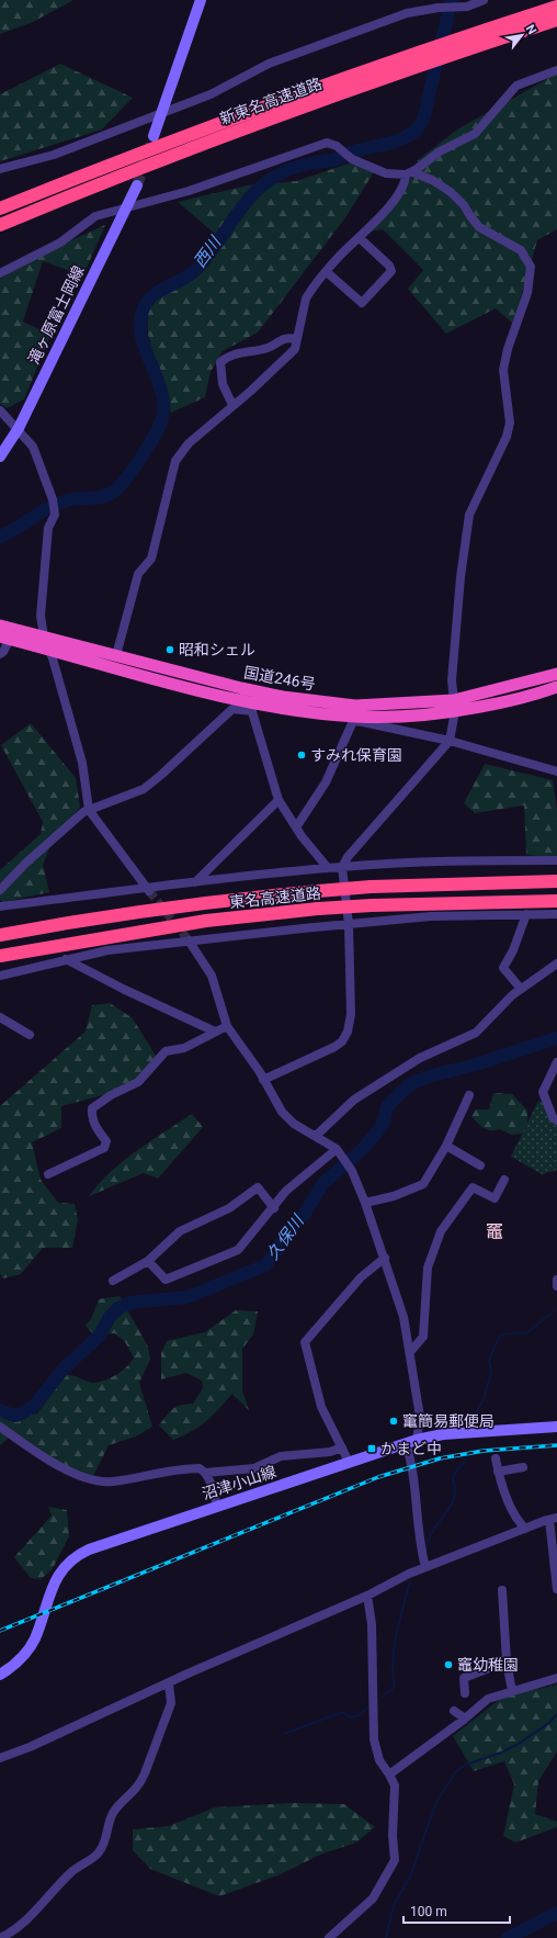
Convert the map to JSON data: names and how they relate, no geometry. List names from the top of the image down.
{
  "streets": {
    "highway": ["新東名高速道路", "国道246号", "東名高速道路"],
    "main road": ["滝ヶ原富士岡線", "沼津小山線"]
  },
  "districts": ["竈"],
  "water": ["西川", "久保川"],
  "places": {
    "other": [
      "昭和シェル",
      "すみれ保育園",
      "竃簡易郵便局",
      "竈幼稚園"
    ],
    "transit": ["かまど中"]
  },
  "scale_bar": "100 m",
  "north": "top right"
}
